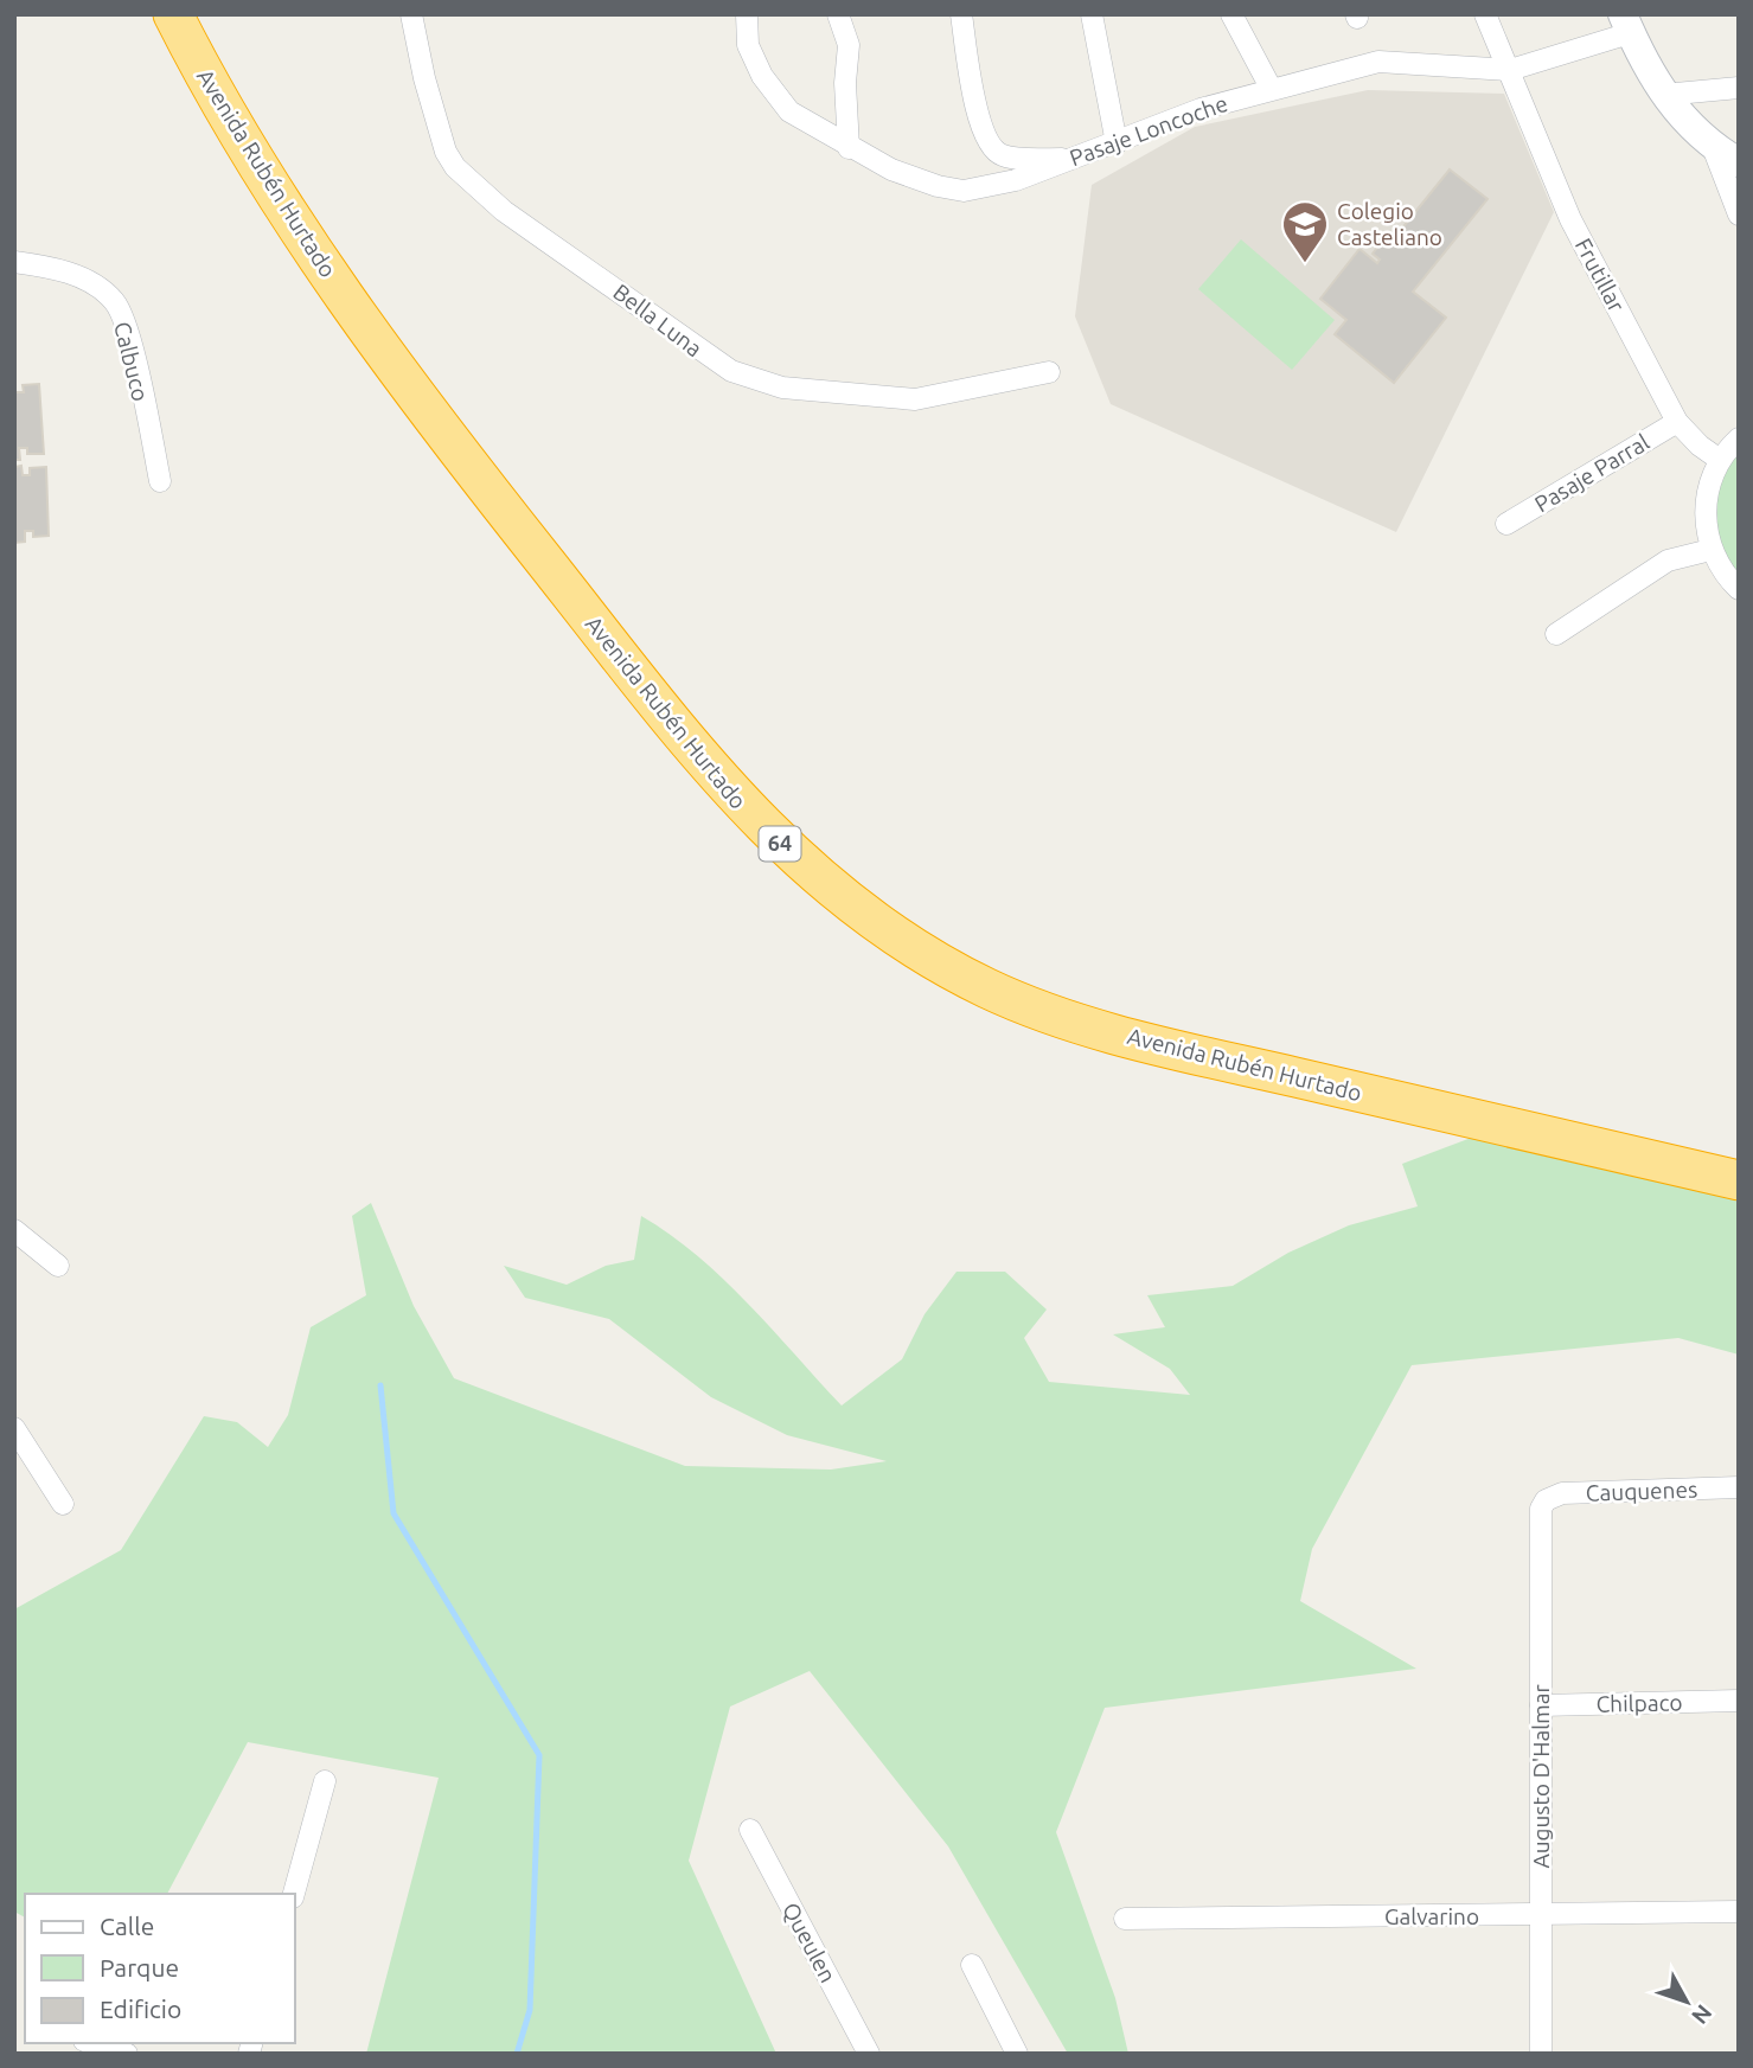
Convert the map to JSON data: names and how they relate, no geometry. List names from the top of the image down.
{
  "streets": {
    "highway": ["Avenida Rubén Hurtado", "64"],
    "street": [
      "Pasaje Loncoche",
      "Frutillar",
      "Bella Luna",
      "Calbuco",
      "Pasaje Parral",
      "Cauquenes",
      "Chilpaco",
      "Augusto D'Halmar",
      "Galvarino",
      "Queulen"
    ]
  },
  "crossings": [
    ["Pasaje Loncoche", "Frutillar"],
    ["Frutillar", "Pasaje Parral"],
    ["Cauquenes", "Augusto D'Halmar"],
    ["Chilpaco", "Augusto D'Halmar"],
    ["Augusto D'Halmar", "Galvarino"]
  ],
  "places": {
    "school or university": ["Colegio Casteliano"]
  },
  "legend": ["Calle", "Parque", "Edificio"],
  "north": "bottom right"
}
